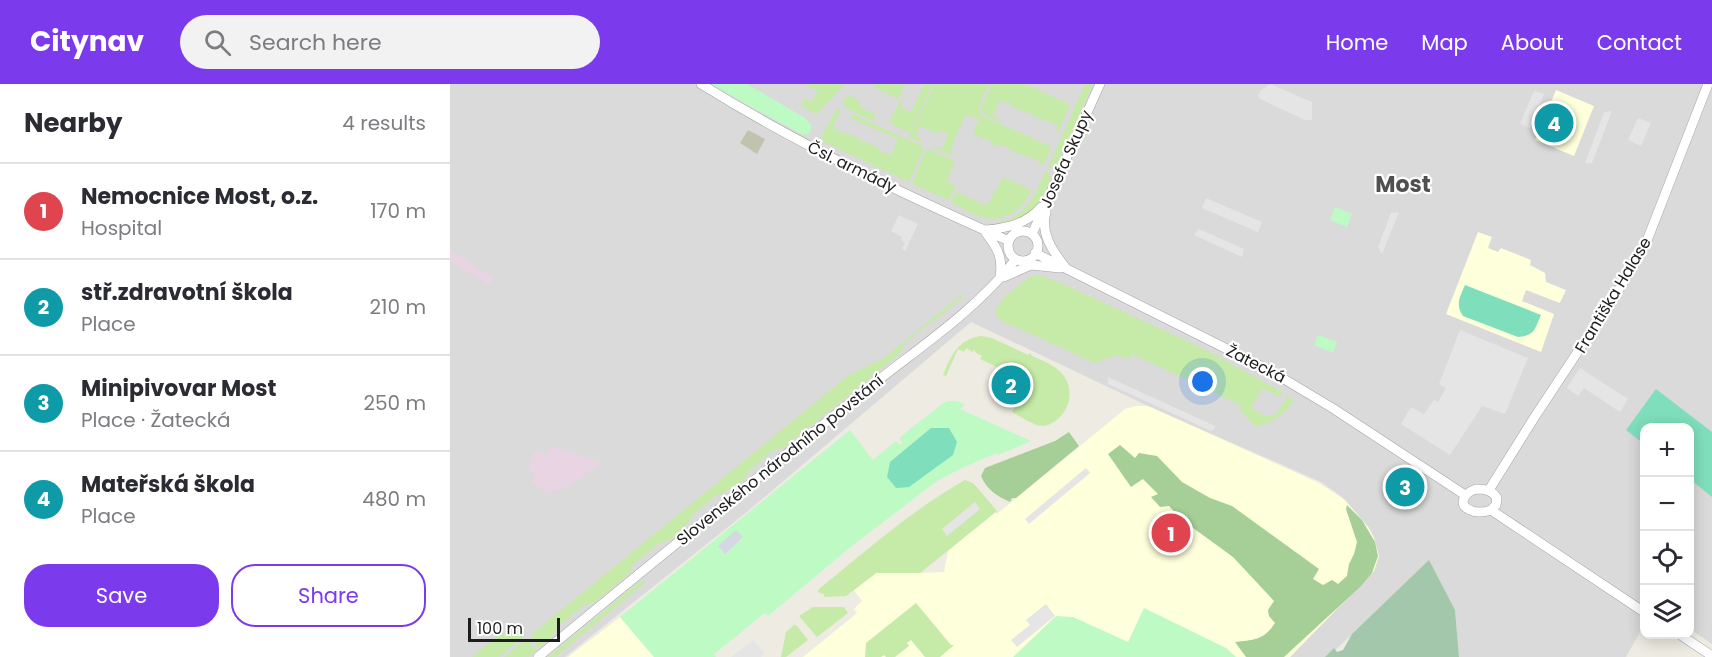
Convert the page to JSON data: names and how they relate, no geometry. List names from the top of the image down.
{
  "streets": {
    "street": [
      "Josefa Skupy",
      "Čsl. armády",
      "Františka Halase",
      "Žatecká",
      "Slovenského národního povstání"
    ]
  },
  "crossings": [
    ["Josefa Skupy", "Čsl. armády"],
    ["Josefa Skupy", "Žatecká"],
    ["Josefa Skupy", "Slovenského národního povstání"],
    ["Čsl. armády", "Žatecká"],
    ["Čsl. armády", "Slovenského národního povstání"],
    ["Františka Halase", "Žatecká"],
    ["Žatecká", "Slovenského národního povstání"]
  ],
  "districts": ["Most"],
  "scale_bar": "100 m",
  "page": {
    "header": "Citynav",
    "search": "Search here",
    "nav": [
      "Home",
      "Map",
      "About",
      "Contact"
    ],
    "heading": ["Nearby", "4 results"],
    "pins": [
      "4",
      "2",
      "3",
      "1"
    ],
    "list": [
      {
        "mark": "1",
        "name": "Nemocnice Most, o.z.",
        "note": "Hospital",
        "value": "170 m"
      },
      {
        "mark": "2",
        "name": "stř.zdravotní škola",
        "note": "Place",
        "value": "210 m"
      },
      {
        "mark": "3",
        "name": "Minipivovar Most",
        "note": "Place · Žatecká",
        "value": "250 m"
      },
      {
        "mark": "4",
        "name": "Mateřská škola",
        "note": "Place",
        "value": "480 m"
      }
    ],
    "map_buttons": ["+", "−"],
    "buttons": ["Save", "Share"],
    "scale": "100 m"
  }
}
